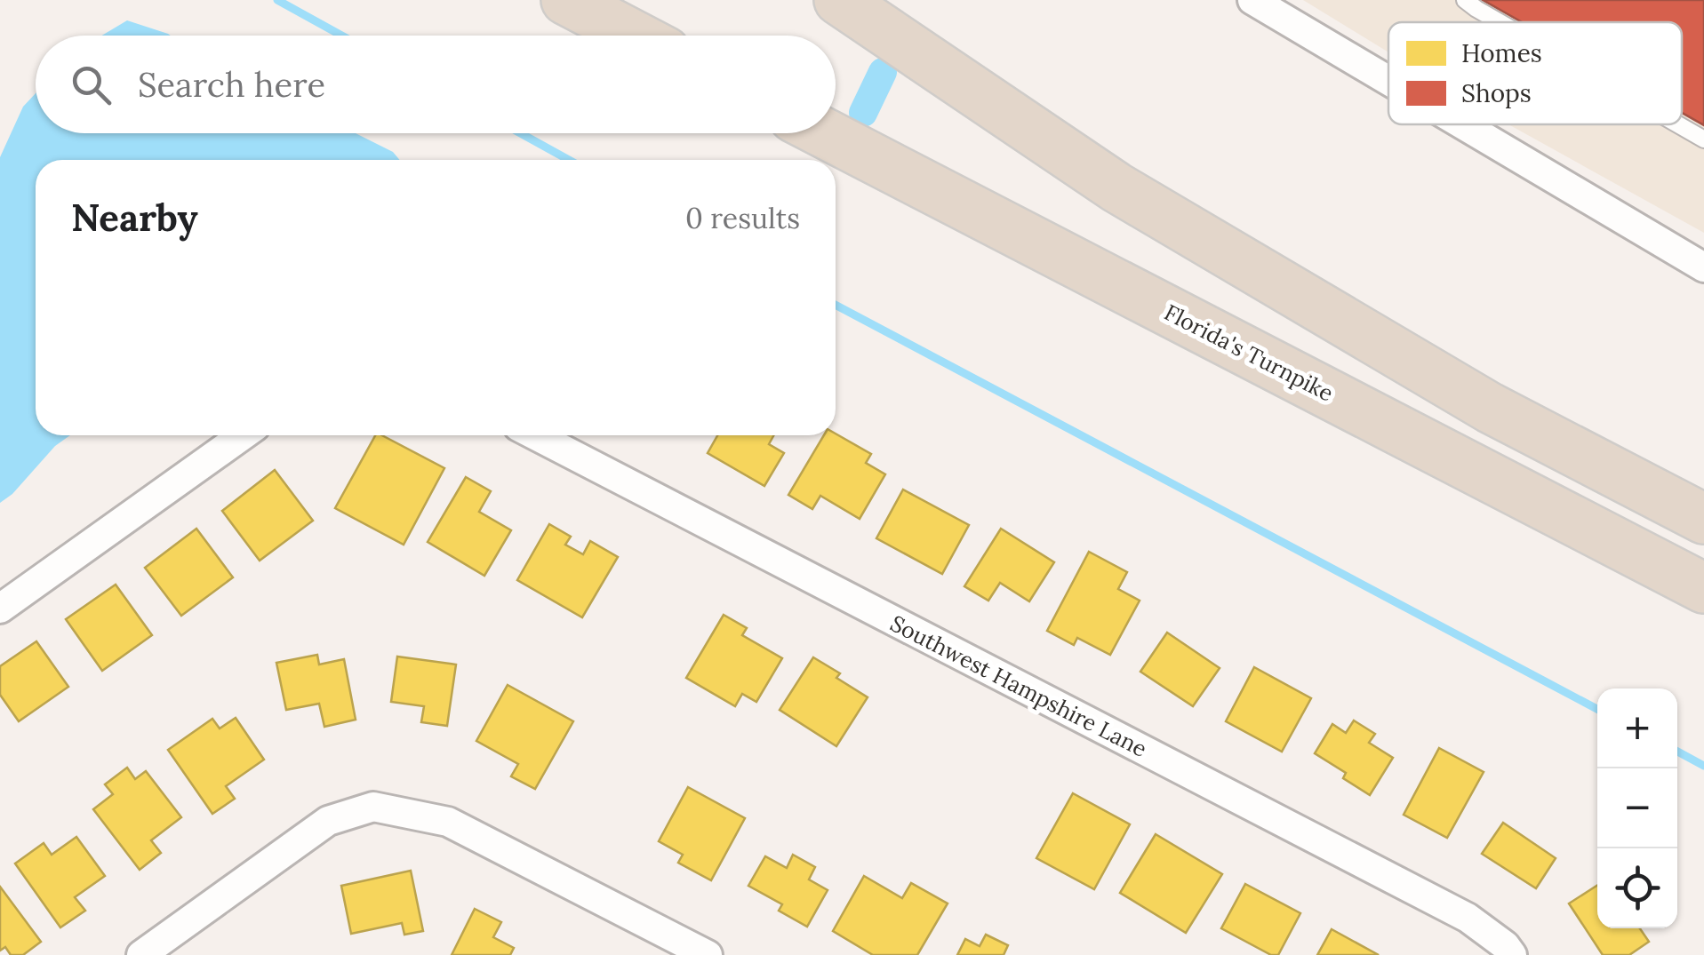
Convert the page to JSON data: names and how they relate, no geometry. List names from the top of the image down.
{
  "streets": {
    "highway": ["Florida's Turnpike"],
    "street": ["Southwest Hampshire Lane"]
  },
  "legend": ["Homes", "Shops"],
  "page": {
    "search": "Search here",
    "heading": ["Nearby", "0 results"],
    "map_buttons": ["+", "−"]
  }
}
